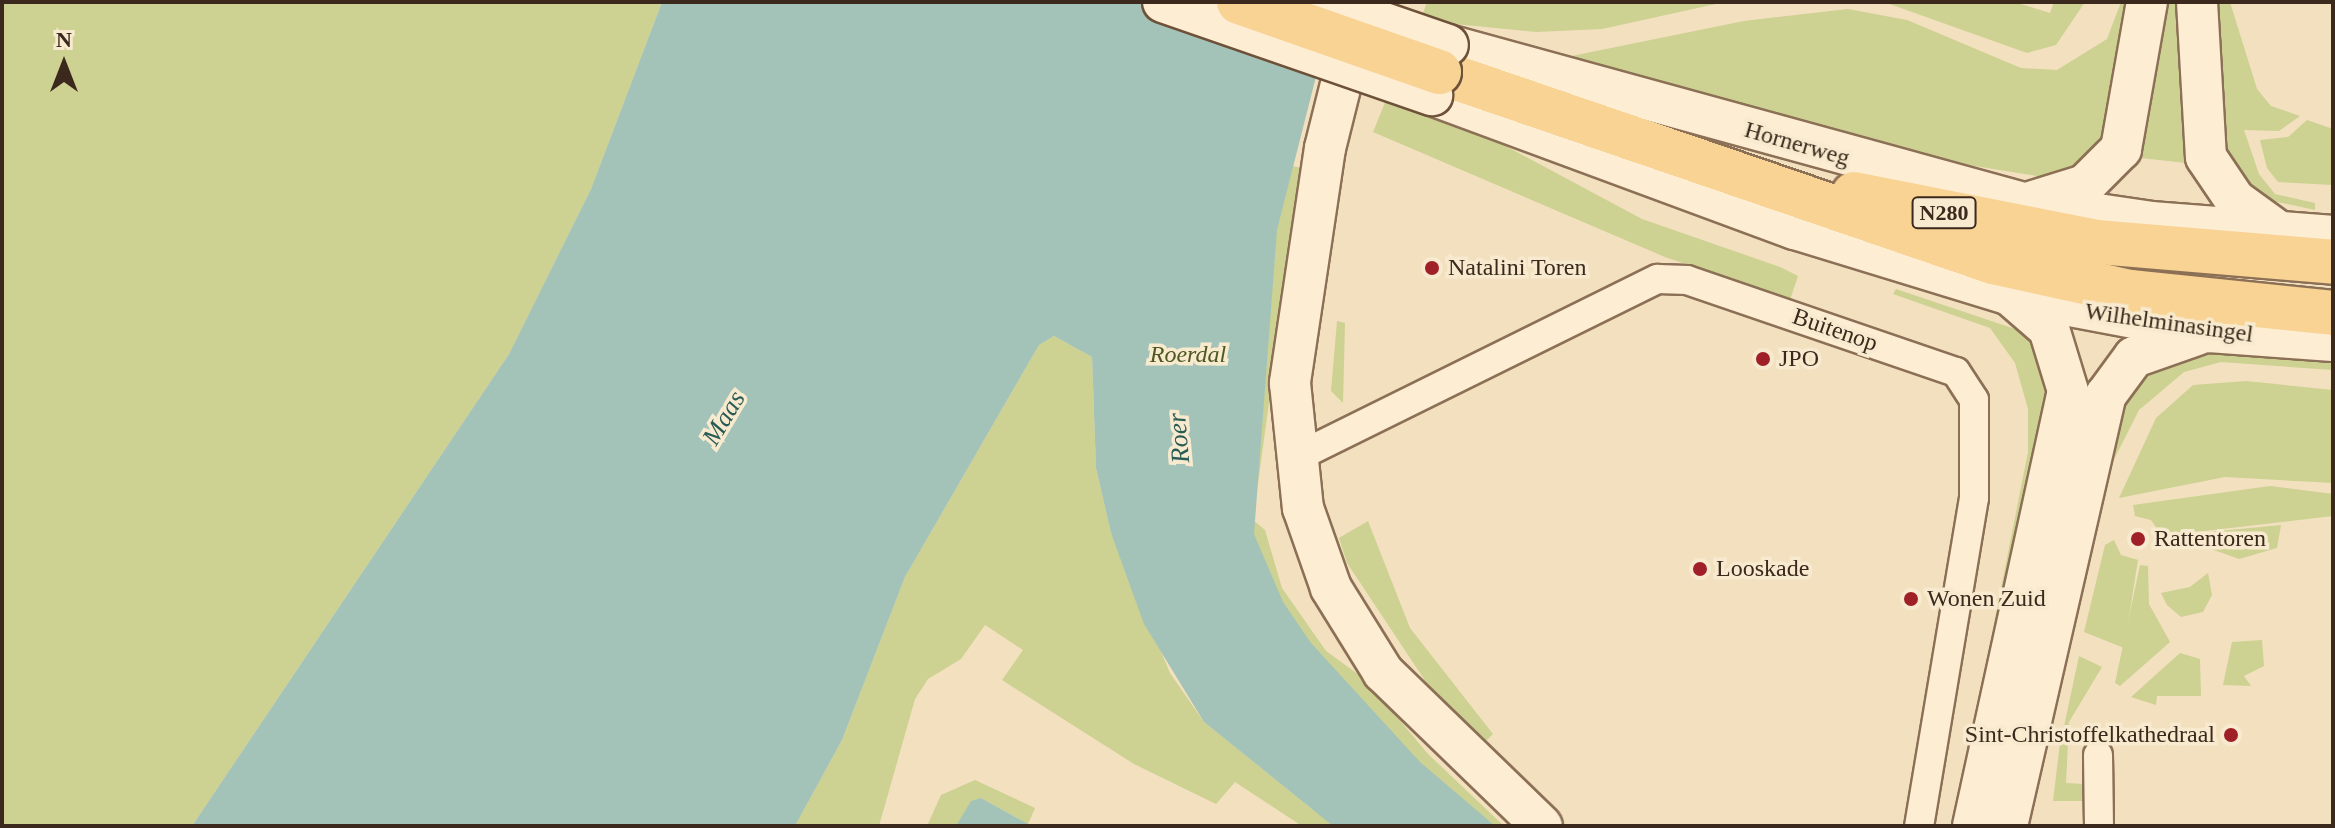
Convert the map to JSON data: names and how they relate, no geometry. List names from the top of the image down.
{
  "streets": {
    "main road": ["Hornerweg", "N280", "Wilhelminasingel"],
    "street": ["Buitenop"]
  },
  "crossings": [
    ["Hornerweg", "N280"],
    ["Hornerweg", "Wilhelminasingel"]
  ],
  "water": ["Maas", "Roer"],
  "parks": ["Roerdal"],
  "places": [
    "Natalini Toren",
    "JPO",
    "Rattentoren",
    "Looskade",
    "Wonen Zuid",
    "Sint-Christoffelkathedraal"
  ],
  "north": "top"
}
